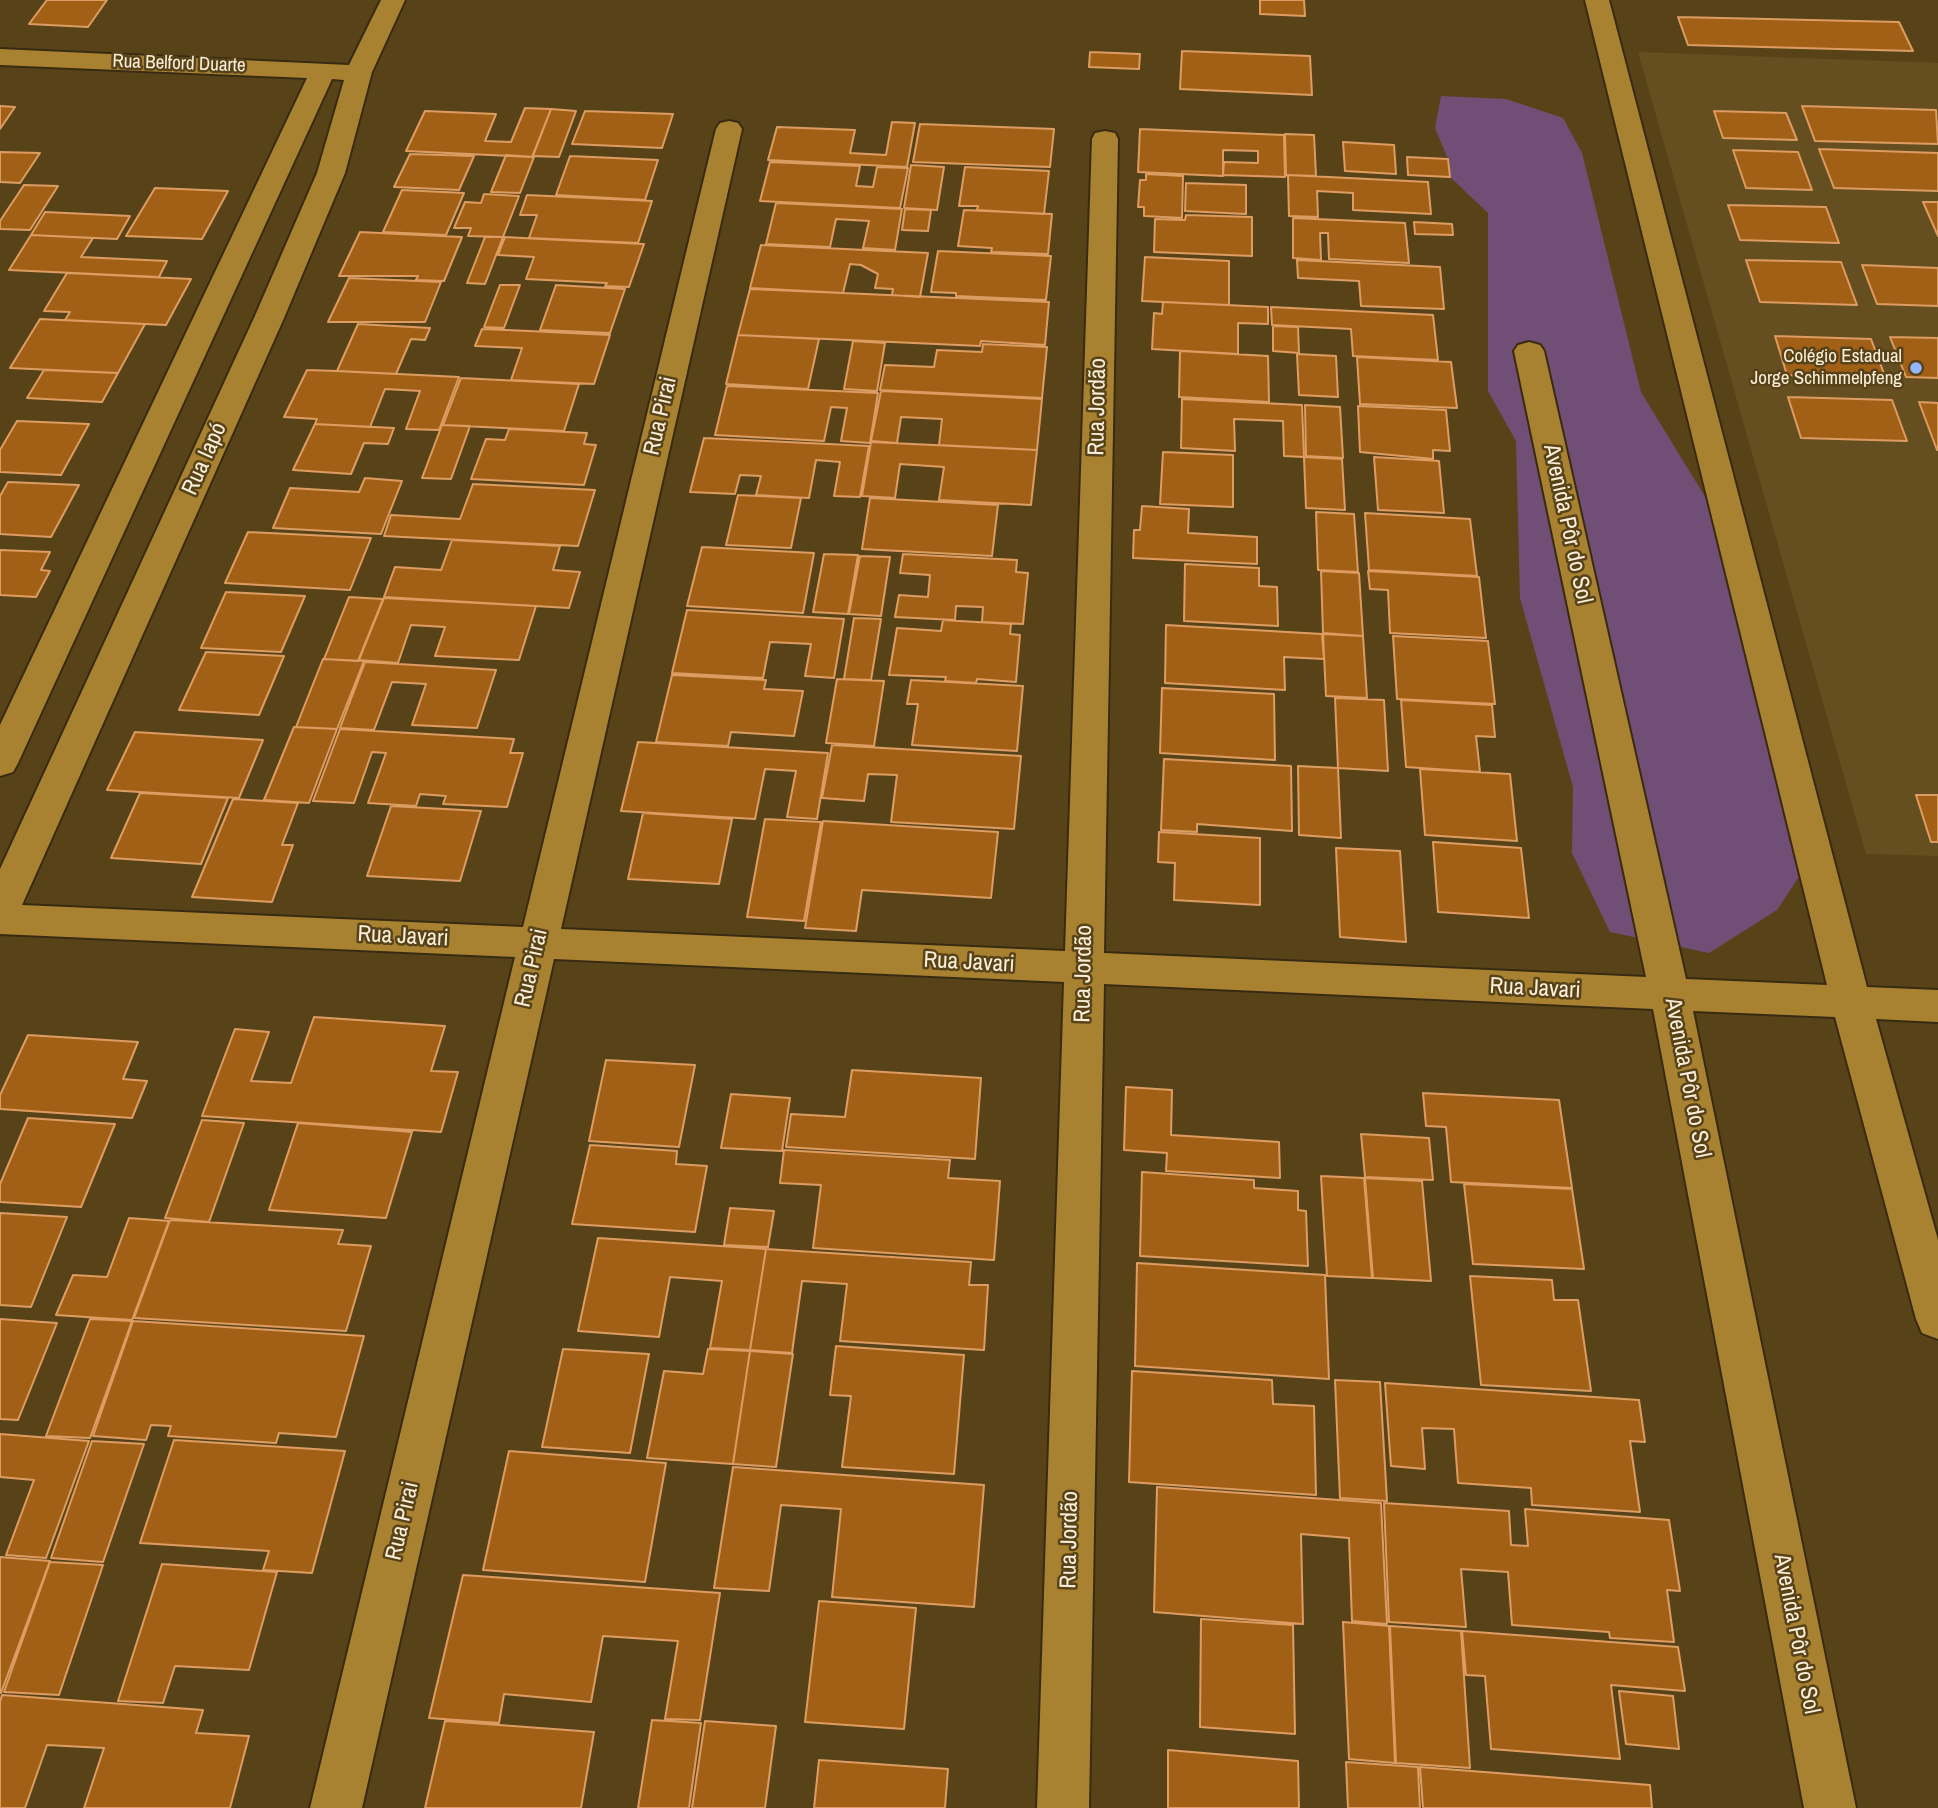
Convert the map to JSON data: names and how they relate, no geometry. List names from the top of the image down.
{
  "streets": {
    "street": [
      "Rua Belford Duarte",
      "Rua Jordão",
      "Rua Pirai",
      "Rua Iapó",
      "Avenida Pôr do Sol",
      "Rua Javari"
    ]
  },
  "crossings": [
    ["Rua Belford Duarte", "Rua Iapó"],
    ["Rua Jordão", "Rua Javari"],
    ["Rua Pirai", "Rua Javari"],
    ["Avenida Pôr do Sol", "Rua Javari"]
  ],
  "places": ["Colégio Estadual Jorge Schimmelpfeng"]
}
